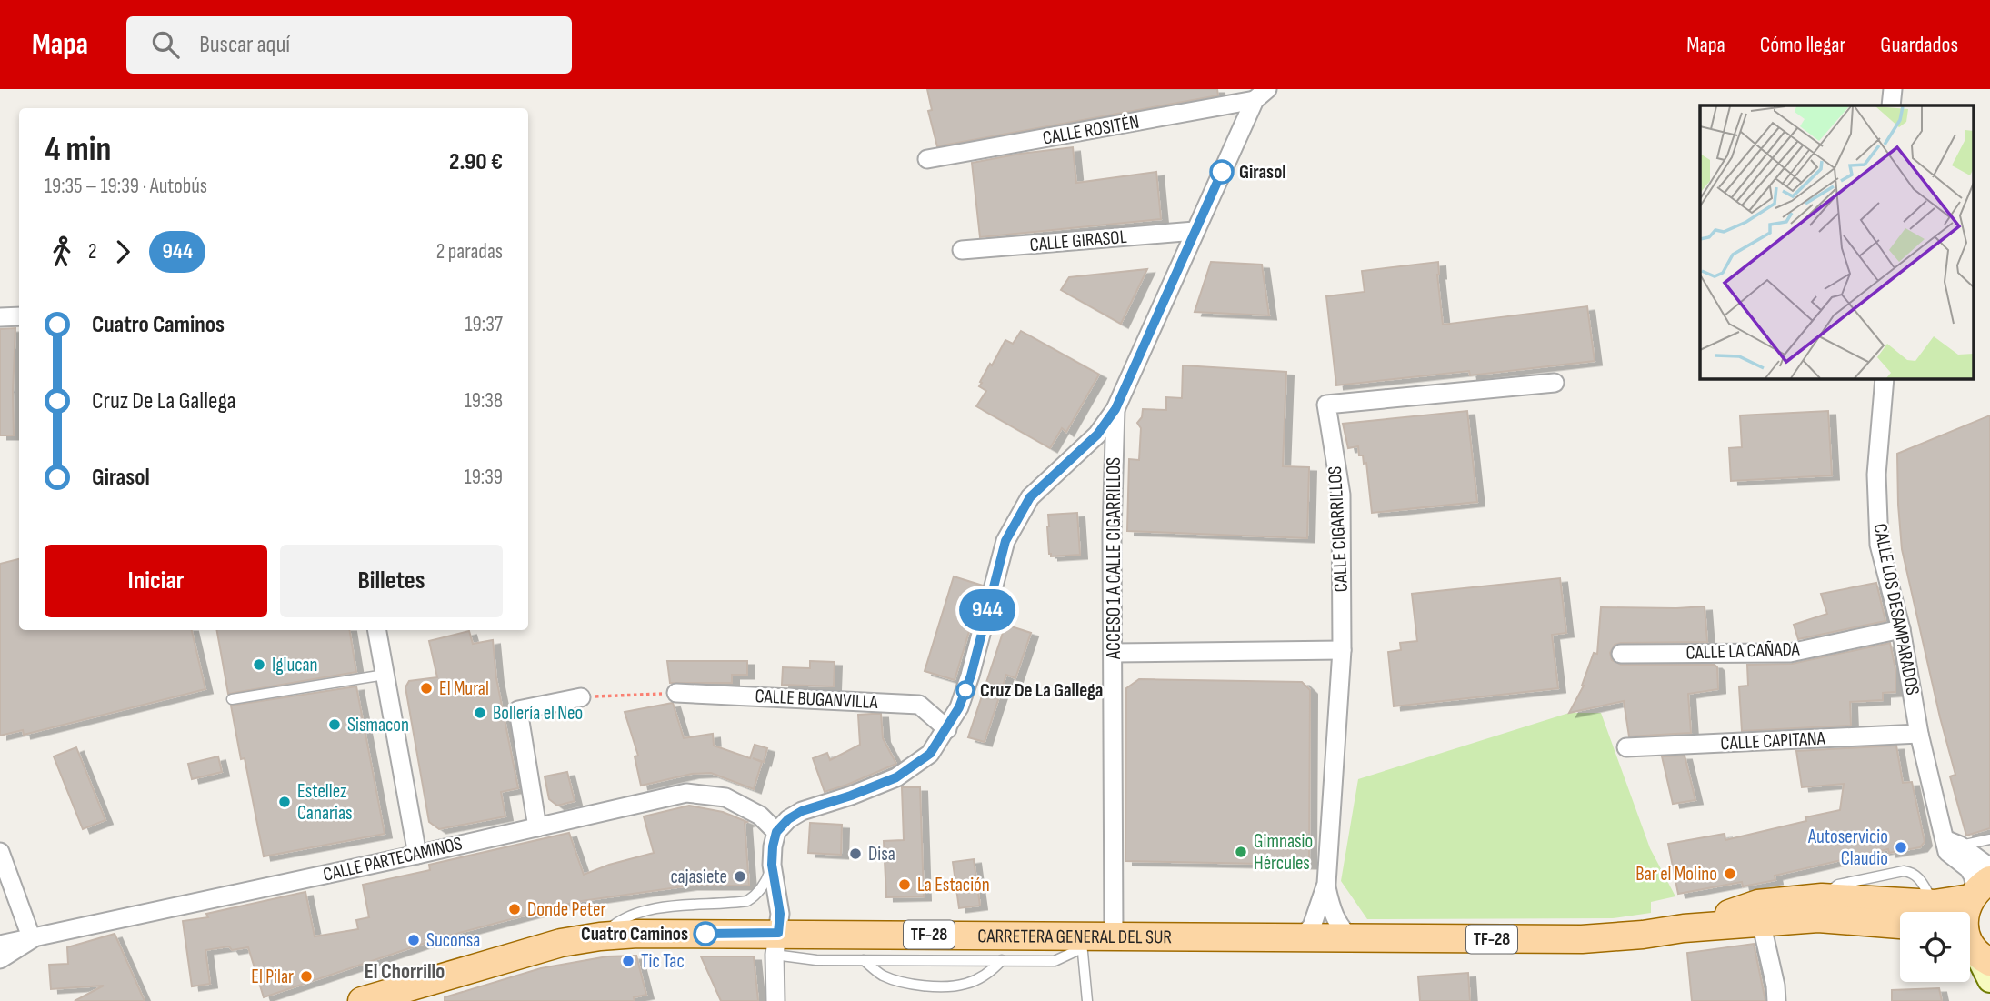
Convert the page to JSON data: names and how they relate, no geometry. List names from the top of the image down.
{
  "streets": {
    "main road": ["TF-28", "CARRETERA GENERAL DEL SUR"],
    "street": [
      "CALLE ROSITÉN",
      "CALLE GIRASOL",
      "CALLE CIGARRILLOS",
      "ACCESO 1 A CALLE CIGARRILLOS",
      "CALLE LOS DESAMPARADOS",
      "CALLE LA CAÑADA",
      "CALLE BUGANVILLA",
      "CALLE CAPITANA",
      "CALLE PARTECAMINOS"
    ]
  },
  "crossings": [
    ["ACCESO 1 A CALLE CIGARRILLOS", "CARRETERA GENERAL DEL SUR"],
    ["CALLE LOS DESAMPARADOS", "CALLE LA CAÑADA"],
    ["CALLE LOS DESAMPARADOS", "CALLE CAPITANA"],
    ["CALLE LOS DESAMPARADOS", "CARRETERA GENERAL DEL SUR"]
  ],
  "districts": ["El Chorrillo"],
  "places": [
    "Girasol",
    "Iglucan",
    "El Mural",
    "Cruz De La Gallega",
    "Bollería el Neo",
    "Sismacon",
    "Estellez Canarias",
    "Autoservicio Claudio",
    "Gimnasio Hércules",
    "Disa",
    "Bar el Molino",
    "cajasiete",
    "La Estación",
    "Donde Peter",
    "Cuatro Caminos",
    "Suconsa",
    "Tic Tac",
    "El Pilar"
  ],
  "lines": ["bus line 944"],
  "page": {
    "header": "Mapa",
    "search": "Buscar aquí",
    "nav": ["Mapa", "Cómo llegar", "Guardados"],
    "on_map": "944",
    "heading": ["4 min", "19:35 – 19:39 · Autobús", "2.90 €"],
    "legs": ["2", "944", "2 paradas"],
    "list": [
      {
        "name": "Cuatro Caminos",
        "value": "19:37"
      },
      {
        "name": "Cruz De La Gallega",
        "value": "19:38"
      },
      {
        "name": "Girasol",
        "value": "19:39"
      }
    ],
    "buttons": ["Iniciar", "Billetes"]
  }
}
